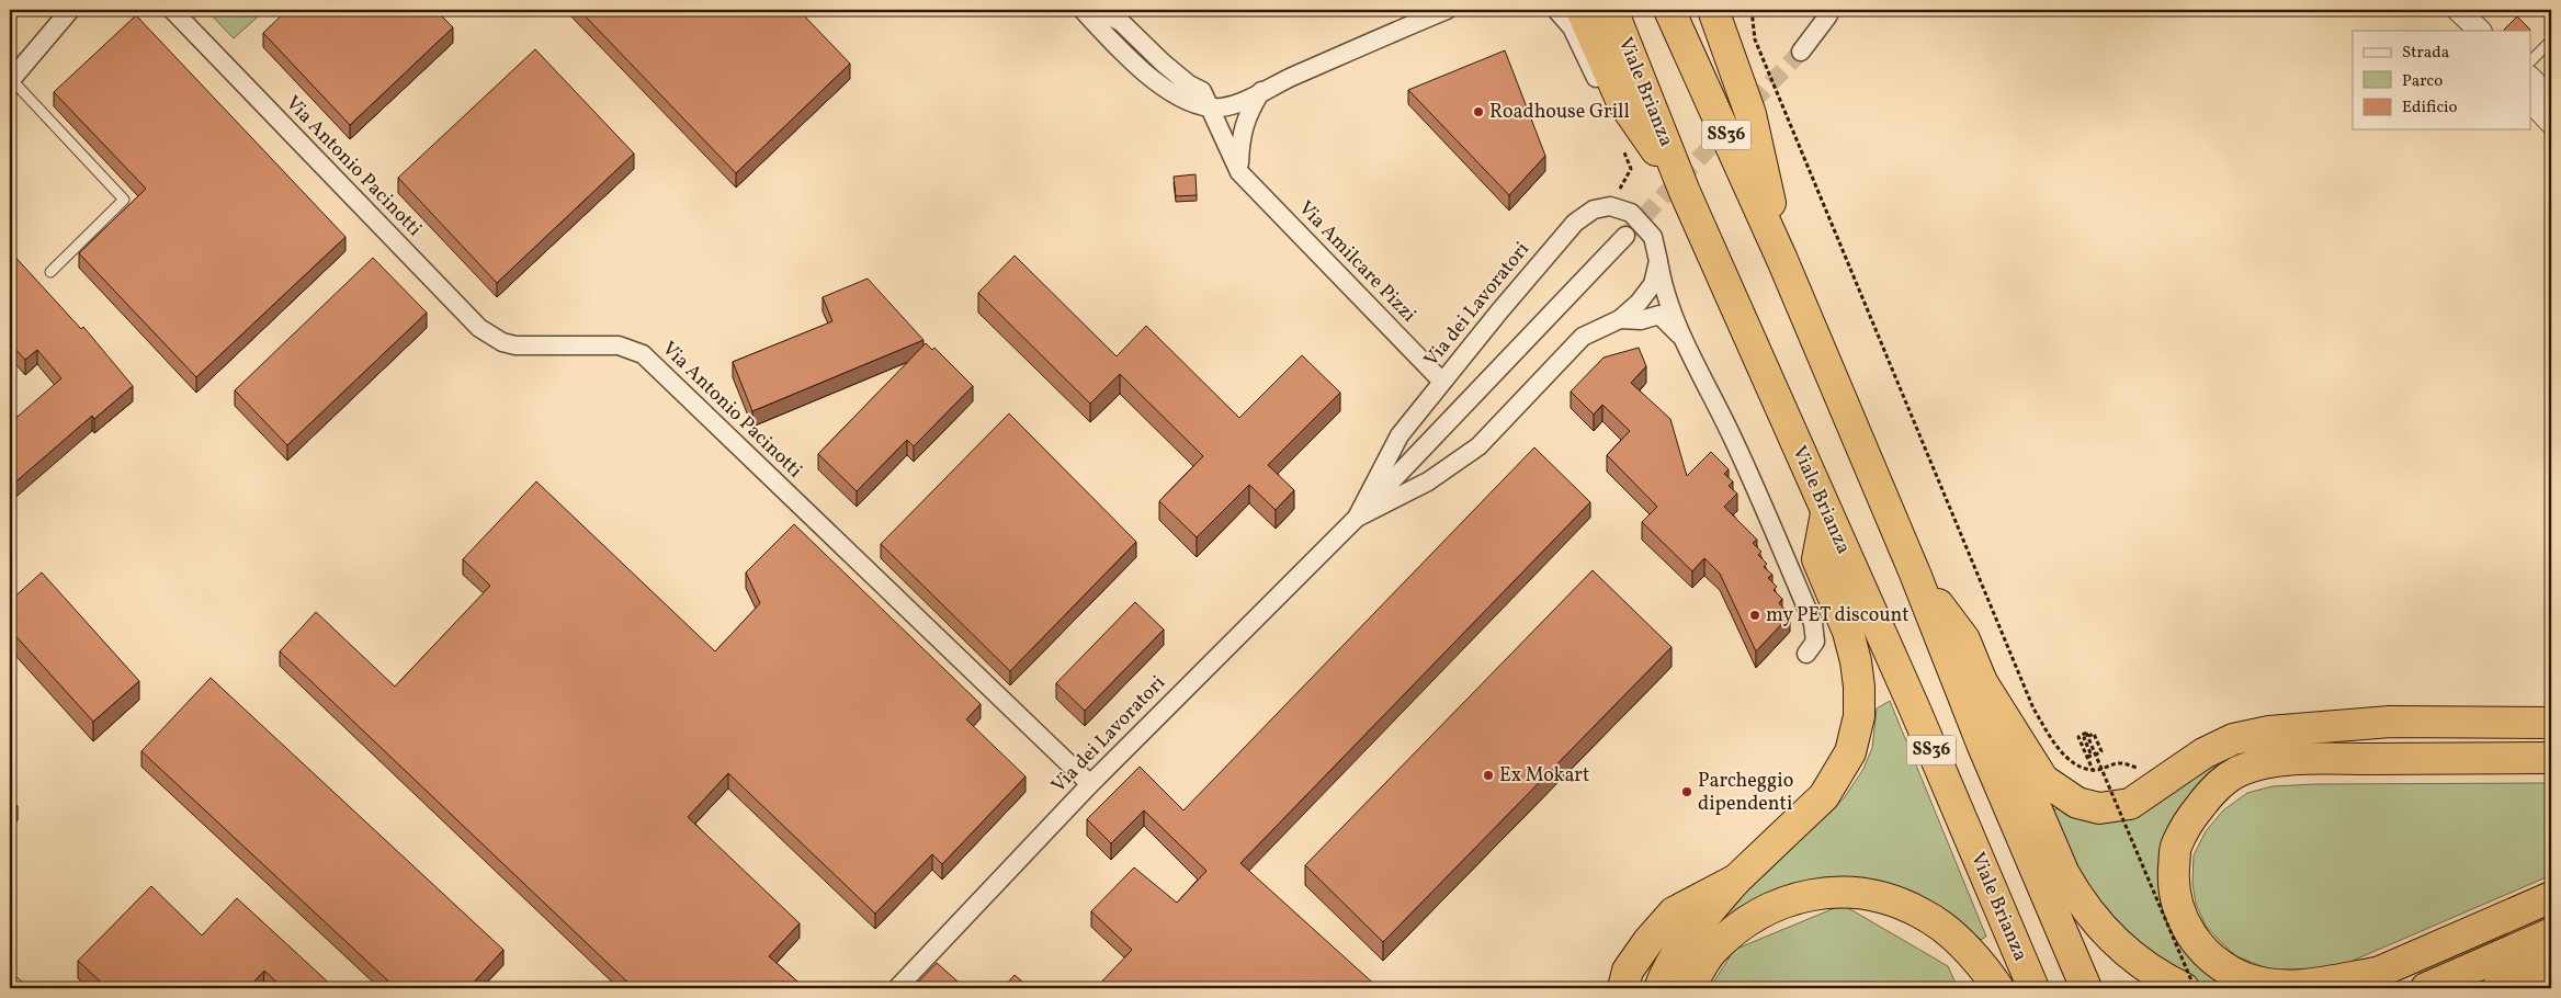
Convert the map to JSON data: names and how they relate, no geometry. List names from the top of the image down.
{
  "streets": {
    "highway": ["Viale Brianza", "SS36"],
    "street": ["Via Antonio Pacinotti", "Via Amilcare Pizzi", "Via dei Lavoratori"]
  },
  "crossings": [
    ["Via Antonio Pacinotti", "Via dei Lavoratori"],
    ["Via Amilcare Pizzi", "Via dei Lavoratori"]
  ],
  "places": [
    "Roadhouse Grill",
    "my PET discount",
    "Ex Mokart",
    "Parcheggio dipendenti"
  ],
  "legend": ["Strada", "Parco", "Edificio"]
}
